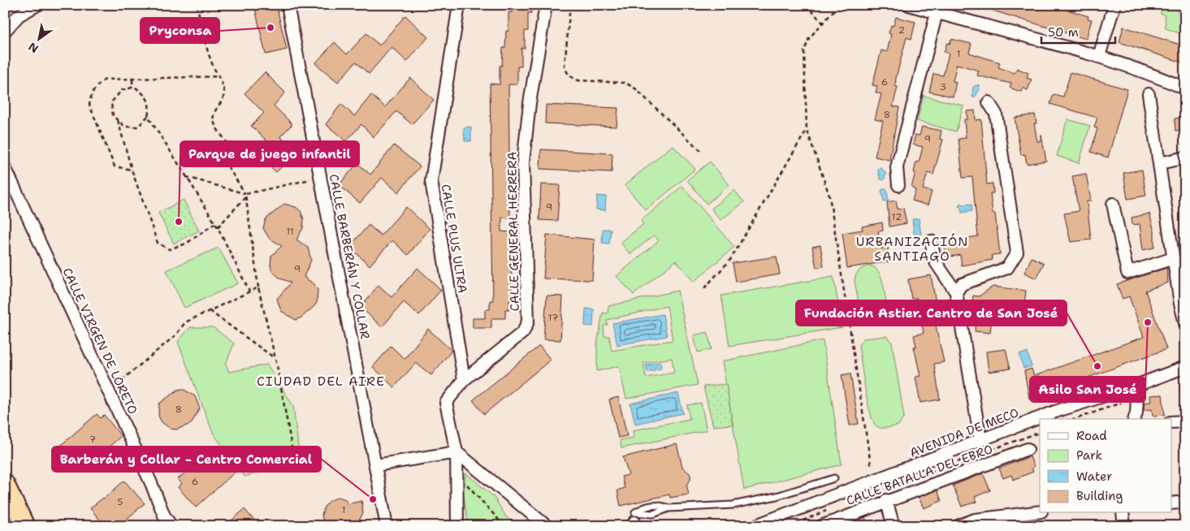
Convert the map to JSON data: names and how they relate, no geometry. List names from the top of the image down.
{
  "streets": {
    "street": [
      "CALLE GENERAL HERRERA",
      "CALLE PLUS ULTRA",
      "CALLE BARBERÁN Y COLLAR",
      "CALLE VIRGEN DE LORETO",
      "AVENIDA DE MECO",
      "CALLE BATALLA DEL EBRO"
    ]
  },
  "crossings": [
    ["CALLE GENERAL HERRERA", "CALLE PLUS ULTRA"]
  ],
  "districts": ["URBANIZACIÓN SANTIAGO", "CIUDAD DEL AIRE"],
  "places": [
    "Pryconsa",
    "Parque de juego infantil",
    "Asilo San José",
    "Fundación Astier. Centro de San José",
    "Barberán y Collar - Centro Comercial"
  ],
  "house_numbers": [
    "2",
    "1",
    "6",
    "3",
    "8",
    "9",
    "9",
    "12",
    "11",
    "9",
    "17",
    "8",
    "7",
    "6",
    "5",
    "1"
  ],
  "legend": [
    "Road",
    "Park",
    "Water",
    "Building"
  ],
  "scale_bar": "50 m",
  "north": "bottom left"
}
